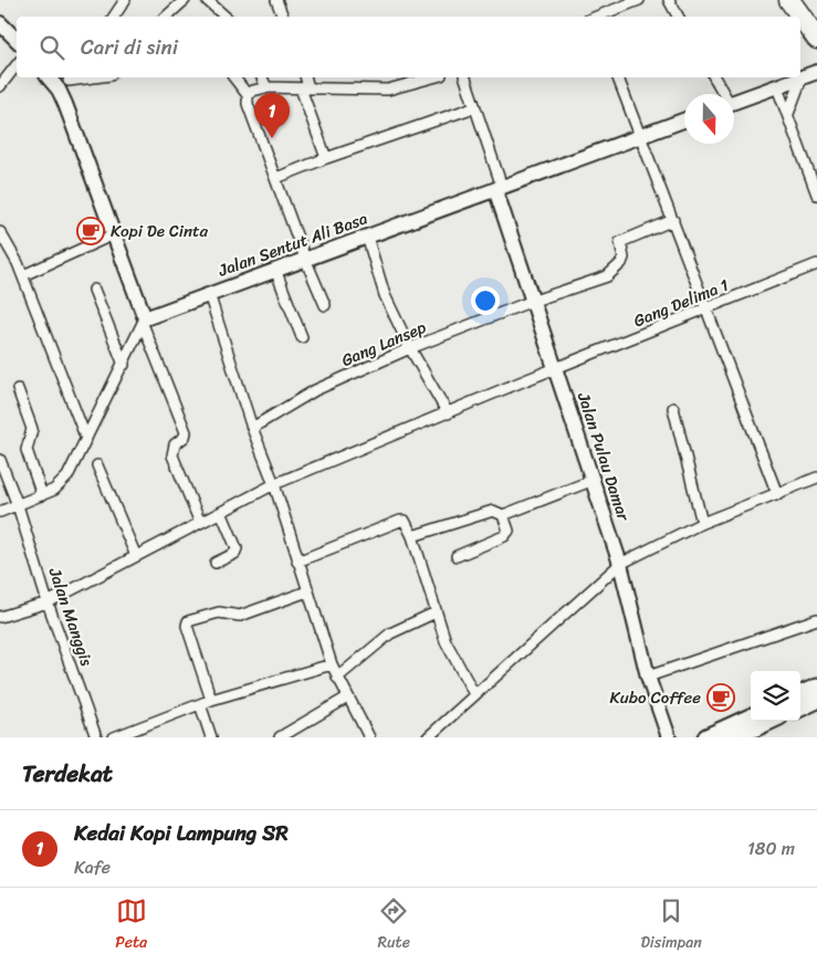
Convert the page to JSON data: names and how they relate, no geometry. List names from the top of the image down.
{
  "streets": {
    "street": [
      "Jalan Sentut Ali Basa",
      "Gang Delima 1",
      "Gang Lansep",
      "Jalan Pulau Damar",
      "Jalan Manggis"
    ]
  },
  "crossings": [
    ["Jalan Sentut Ali Basa", "Jalan Pulau Damar"],
    ["Gang Delima 1", "Jalan Pulau Damar"],
    ["Gang Delima 1", "Jalan Manggis"],
    ["Gang Lansep", "Jalan Pulau Damar"]
  ],
  "places": {
    "cafe": ["Kopi De Cinta", "Kubo Coffee"]
  },
  "north": "bottom",
  "page": {
    "search": "Cari di sini",
    "pins": "1",
    "heading": "Terdekat",
    "list": [
      {
        "mark": "1",
        "name": "Kedai Kopi Lampung SR",
        "note": "Kafe",
        "value": "180 m"
      }
    ],
    "nav": ["Peta", "Rute", "Disimpan"]
  }
}
